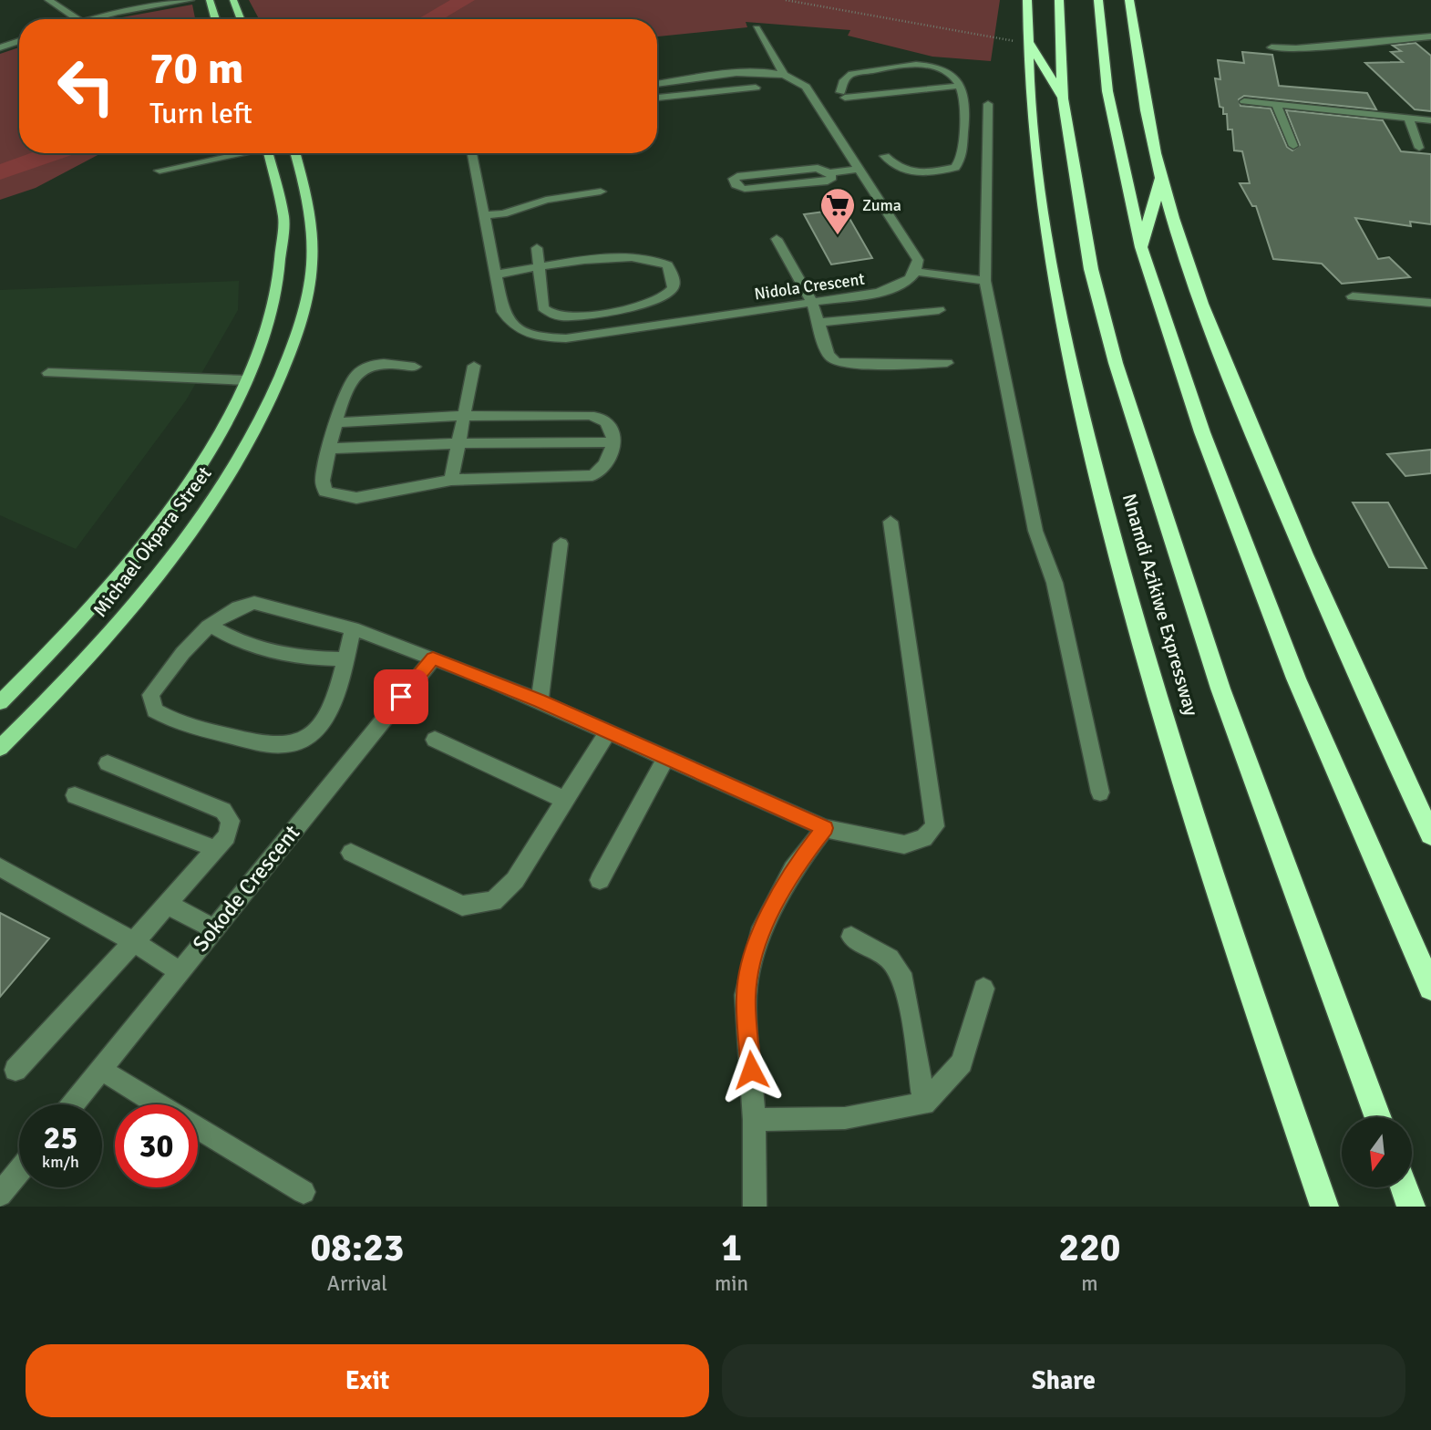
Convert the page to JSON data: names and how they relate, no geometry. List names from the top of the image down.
{
  "streets": {
    "highway": ["Nnamdi Azikiwe Expressway"],
    "main road": ["Michael Okpara Street"],
    "street": ["Nidola Crescent", "Sokode Crescent"]
  },
  "places": {
    "supermarket": ["Zuma"]
  },
  "north": "bottom",
  "page": {
    "turn": ["70 m", "Turn left"],
    "speed": "25 km/h",
    "limit": "30",
    "eta": [
      "08:23",
      "Arrival",
      "1",
      "min",
      "220",
      "m"
    ],
    "buttons": ["Exit", "Share"]
  }
}
